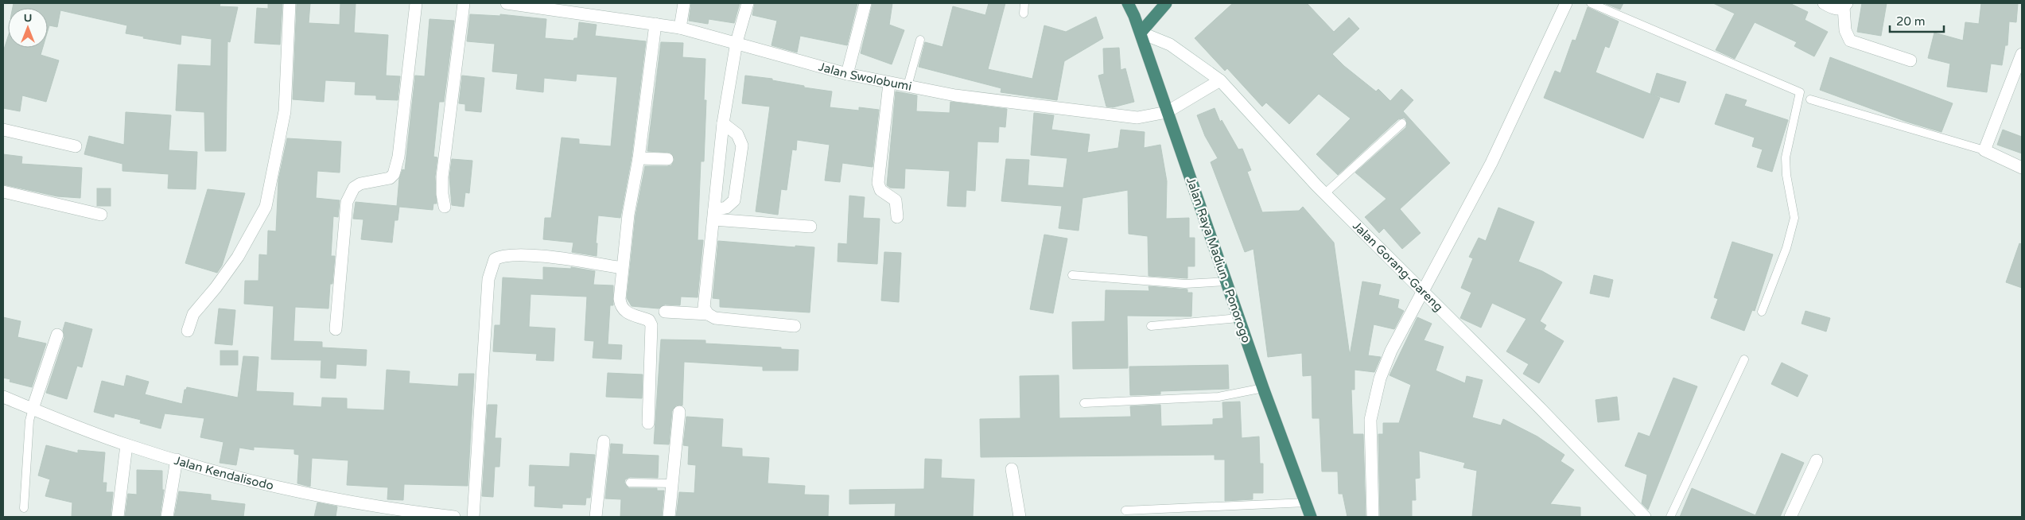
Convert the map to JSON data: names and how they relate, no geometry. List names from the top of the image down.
{
  "streets": {
    "highway": ["Jalan Raya Madiun - Ponorogo"],
    "street": ["Jalan Swolobumi", "Jalan Gorang-Gareng", "Jalan Kendalisodo"]
  },
  "crossings": [
    ["Jalan Swolobumi", "Jalan Raya Madiun - Ponorogo"],
    ["Jalan Swolobumi", "Jalan Gorang-Gareng"],
    ["Jalan Raya Madiun - Ponorogo", "Jalan Gorang-Gareng"]
  ],
  "scale_bar": "20 m",
  "north": "top"
}
